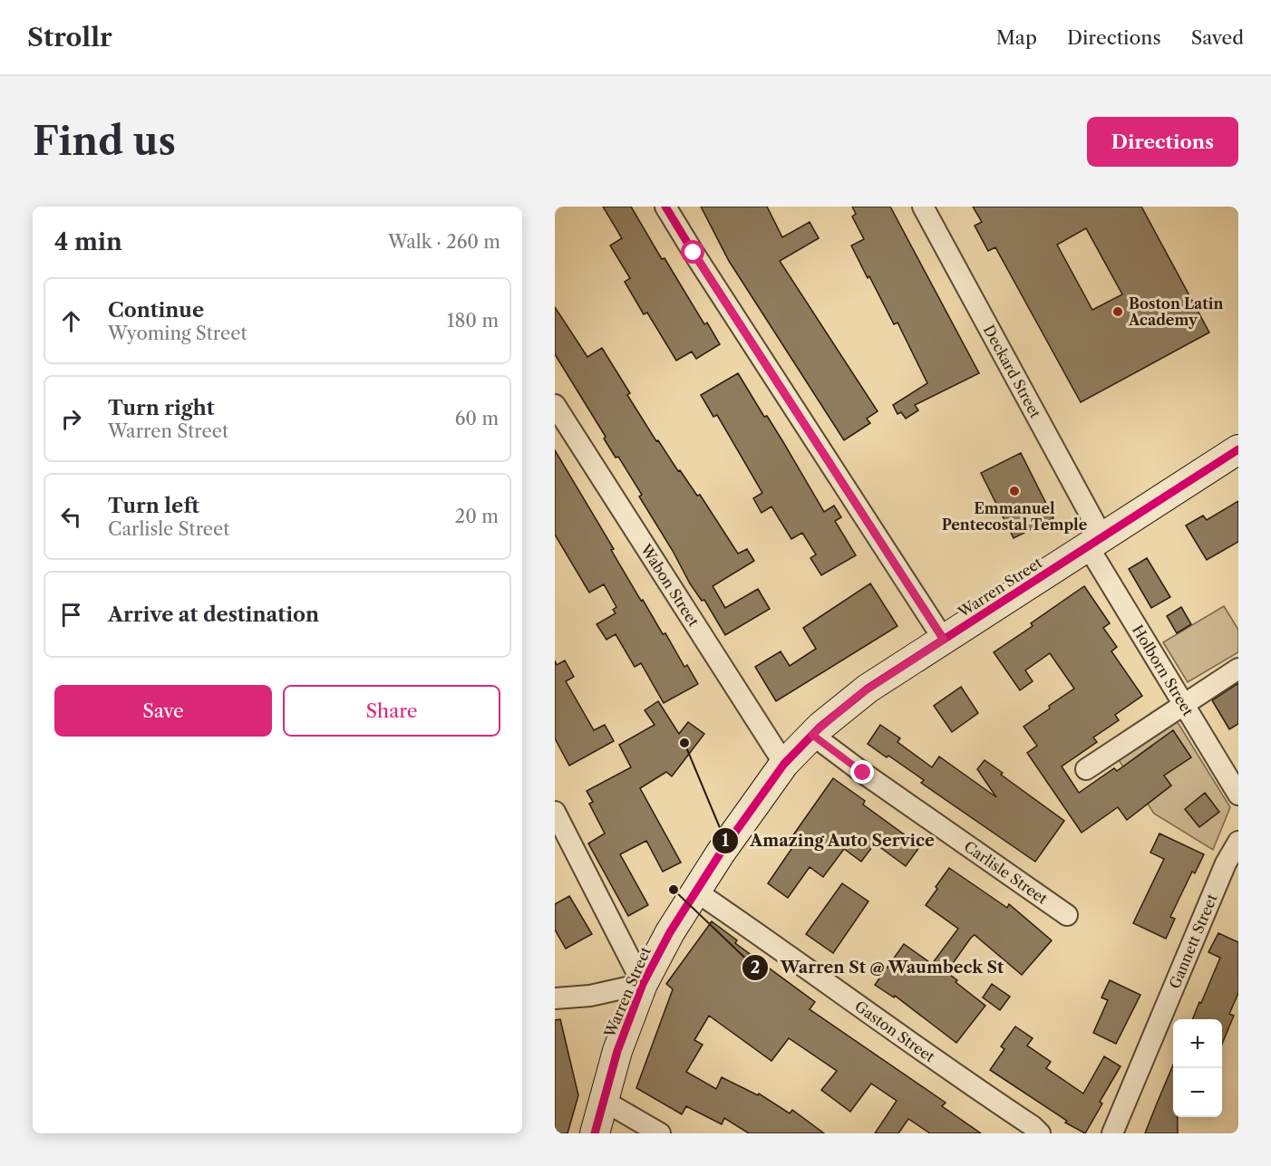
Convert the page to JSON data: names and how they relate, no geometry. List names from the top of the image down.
{
  "streets": {
    "main road": ["Warren Street"],
    "street": [
      "Deckard Street",
      "Wabon Street",
      "Holborn Street",
      "Carlisle Street",
      "Gannett Street",
      "Gaston Street"
    ]
  },
  "crossings": [
    ["Deckard Street", "Warren Street"],
    ["Deckard Street", "Holborn Street"],
    ["Wabon Street", "Warren Street"],
    ["Warren Street", "Holborn Street"],
    ["Warren Street", "Carlisle Street"],
    ["Warren Street", "Gaston Street"]
  ],
  "places": [
    "Boston Latin Academy",
    "Emmanuel Pentecostal Temple",
    "Amazing Auto Service",
    "Warren St @ Waumbeck St"
  ],
  "page": {
    "header": "Strollr",
    "nav": ["Map", "Directions", "Saved"],
    "buttons": [
      "Directions",
      ["Save", "Share"]
    ],
    "title": "Find us",
    "heading": ["4 min", "Walk · 260 m"],
    "list": [
      ["Continue", "Wyoming Street", "180 m"],
      ["Turn right", "Warren Street", "60 m"],
      ["Turn left", "Carlisle Street", "20 m"],
      "Arrive at destination"
    ],
    "map_buttons": ["+", "−"]
  }
}
